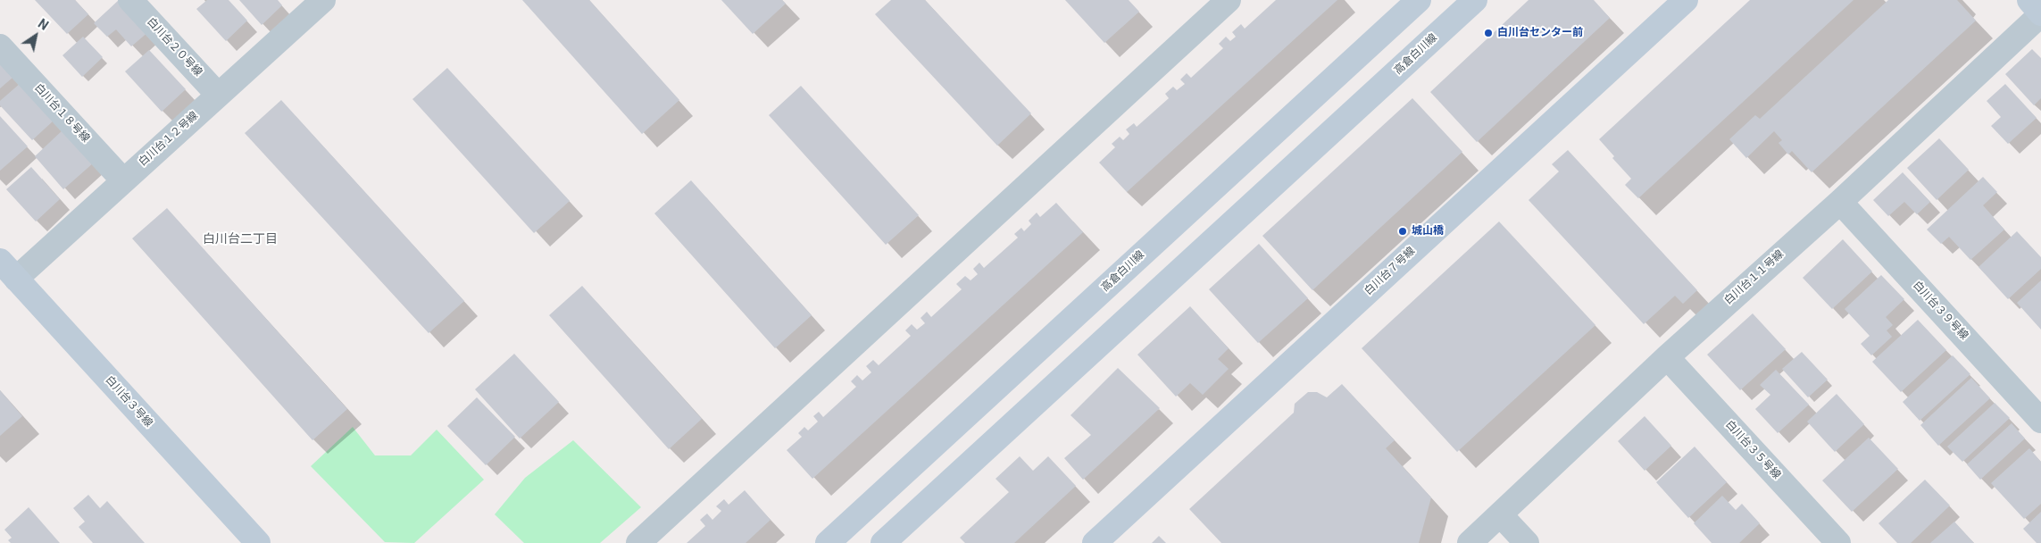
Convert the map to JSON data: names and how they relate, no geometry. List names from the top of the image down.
{
  "streets": {
    "street": [
      "白川台２０号線",
      "高倉白川線",
      "白川台１８号線",
      "白川台１２号線",
      "白川台７号線",
      "白川台１１号線",
      "白川台３９号線",
      "白川台３号線",
      "白川台３５号線"
    ]
  },
  "crossings": [
    ["白川台２０号線", "白川台１２号線"],
    ["白川台１８号線", "白川台１２号線"],
    ["白川台１２号線", "白川台３号線"],
    ["白川台１１号線", "白川台３９号線"],
    ["白川台１１号線", "白川台３５号線"]
  ],
  "districts": ["白川台二丁目"],
  "places": ["白川台センター前", "城山橋"],
  "north": "top right"
}
